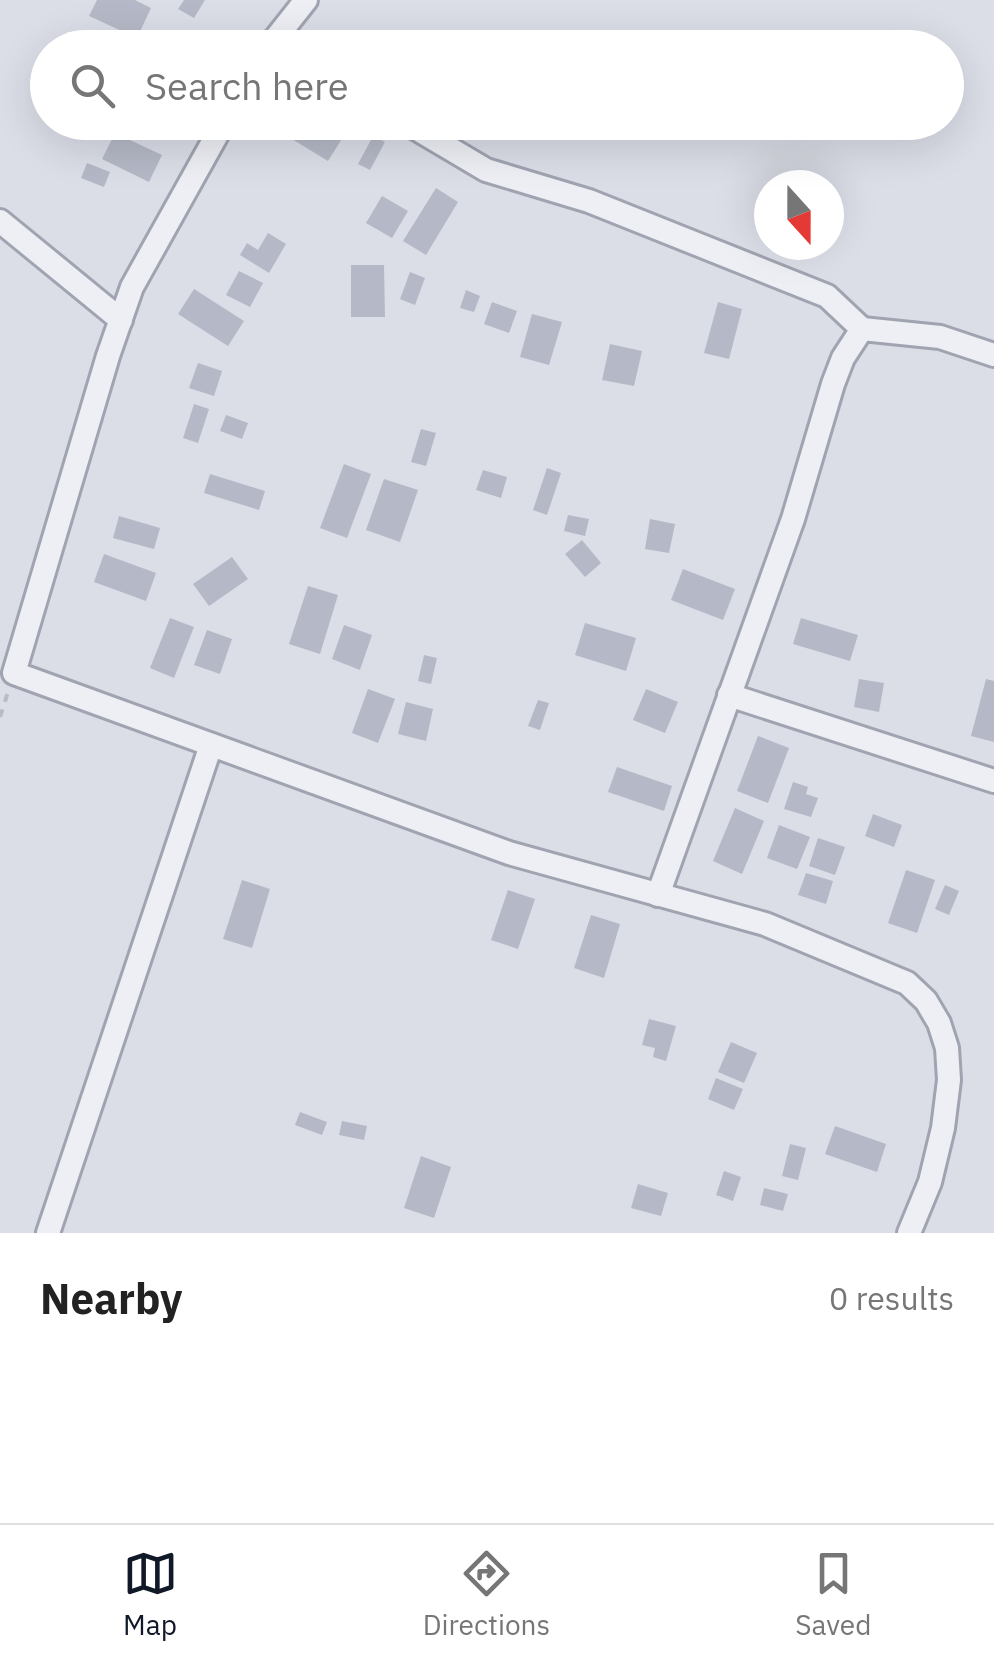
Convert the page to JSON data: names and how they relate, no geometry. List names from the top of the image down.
{
  "north": "bottom",
  "page": {
    "search": "Search here",
    "heading": ["Nearby", "0 results"],
    "nav": ["Map", "Directions", "Saved"]
  }
}
